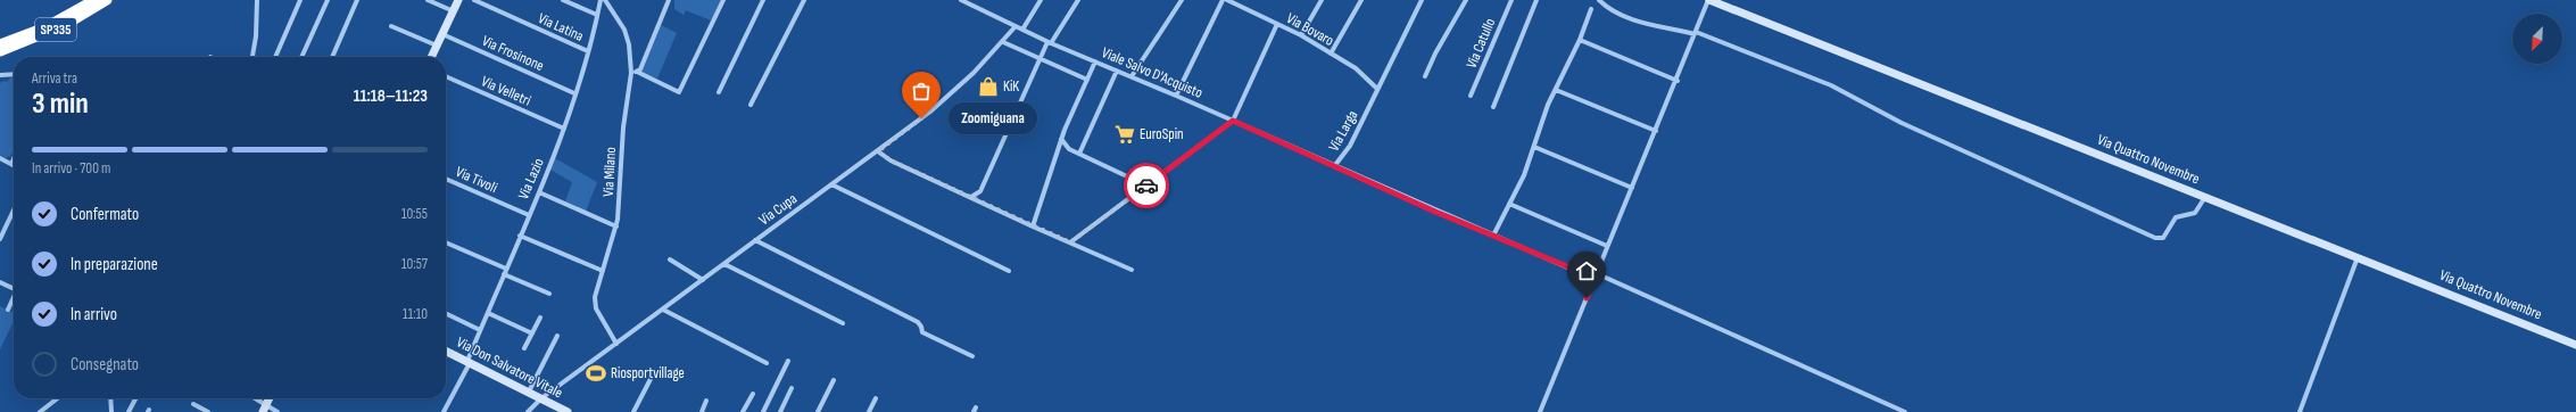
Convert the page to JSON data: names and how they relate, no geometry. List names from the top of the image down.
{
  "streets": {
    "highway": ["SP335"],
    "street": [
      "Via Latina",
      "Via Bovaro",
      "Via Catullo",
      "Via Frosinone",
      "Viale Salvo D'Acquisto",
      "Via Velletri",
      "Via Larga",
      "Via Quattro Novembre",
      "Via Milano",
      "Via Lazio",
      "Via Tivoli",
      "Via Cupa",
      "Via Don Salvatore Vitale"
    ]
  },
  "crossings": [
    ["Via Latina", "Via Lazio"],
    ["Via Bovaro", "Via Larga"],
    ["Via Frosinone", "Via Lazio"],
    ["Viale Salvo D'Acquisto", "Via Larga"],
    ["Viale Salvo D'Acquisto", "Via Cupa"],
    ["Via Velletri", "Via Lazio"],
    ["Via Milano", "Via Cupa"],
    ["Via Lazio", "Via Tivoli"],
    ["Via Lazio", "Via Don Salvatore Vitale"],
    ["Via Cupa", "Via Don Salvatore Vitale"]
  ],
  "places": {
    "shop": ["KiK"],
    "other": ["Zoomiguana"],
    "supermarket": ["EuroSpin"],
    "sports": ["Riosportvillage"]
  },
  "north": "bottom left",
  "page": {
    "heading": ["3 min", "Arriva tra", "11:18–11:23"],
    "bubble": "Zoomiguana",
    "bar": "In arrivo · 700 m",
    "list": [
      ["Confermato", "10:55"],
      ["In preparazione", "10:57"],
      ["In arrivo", "11:10"],
      "Consegnato"
    ]
  }
}
